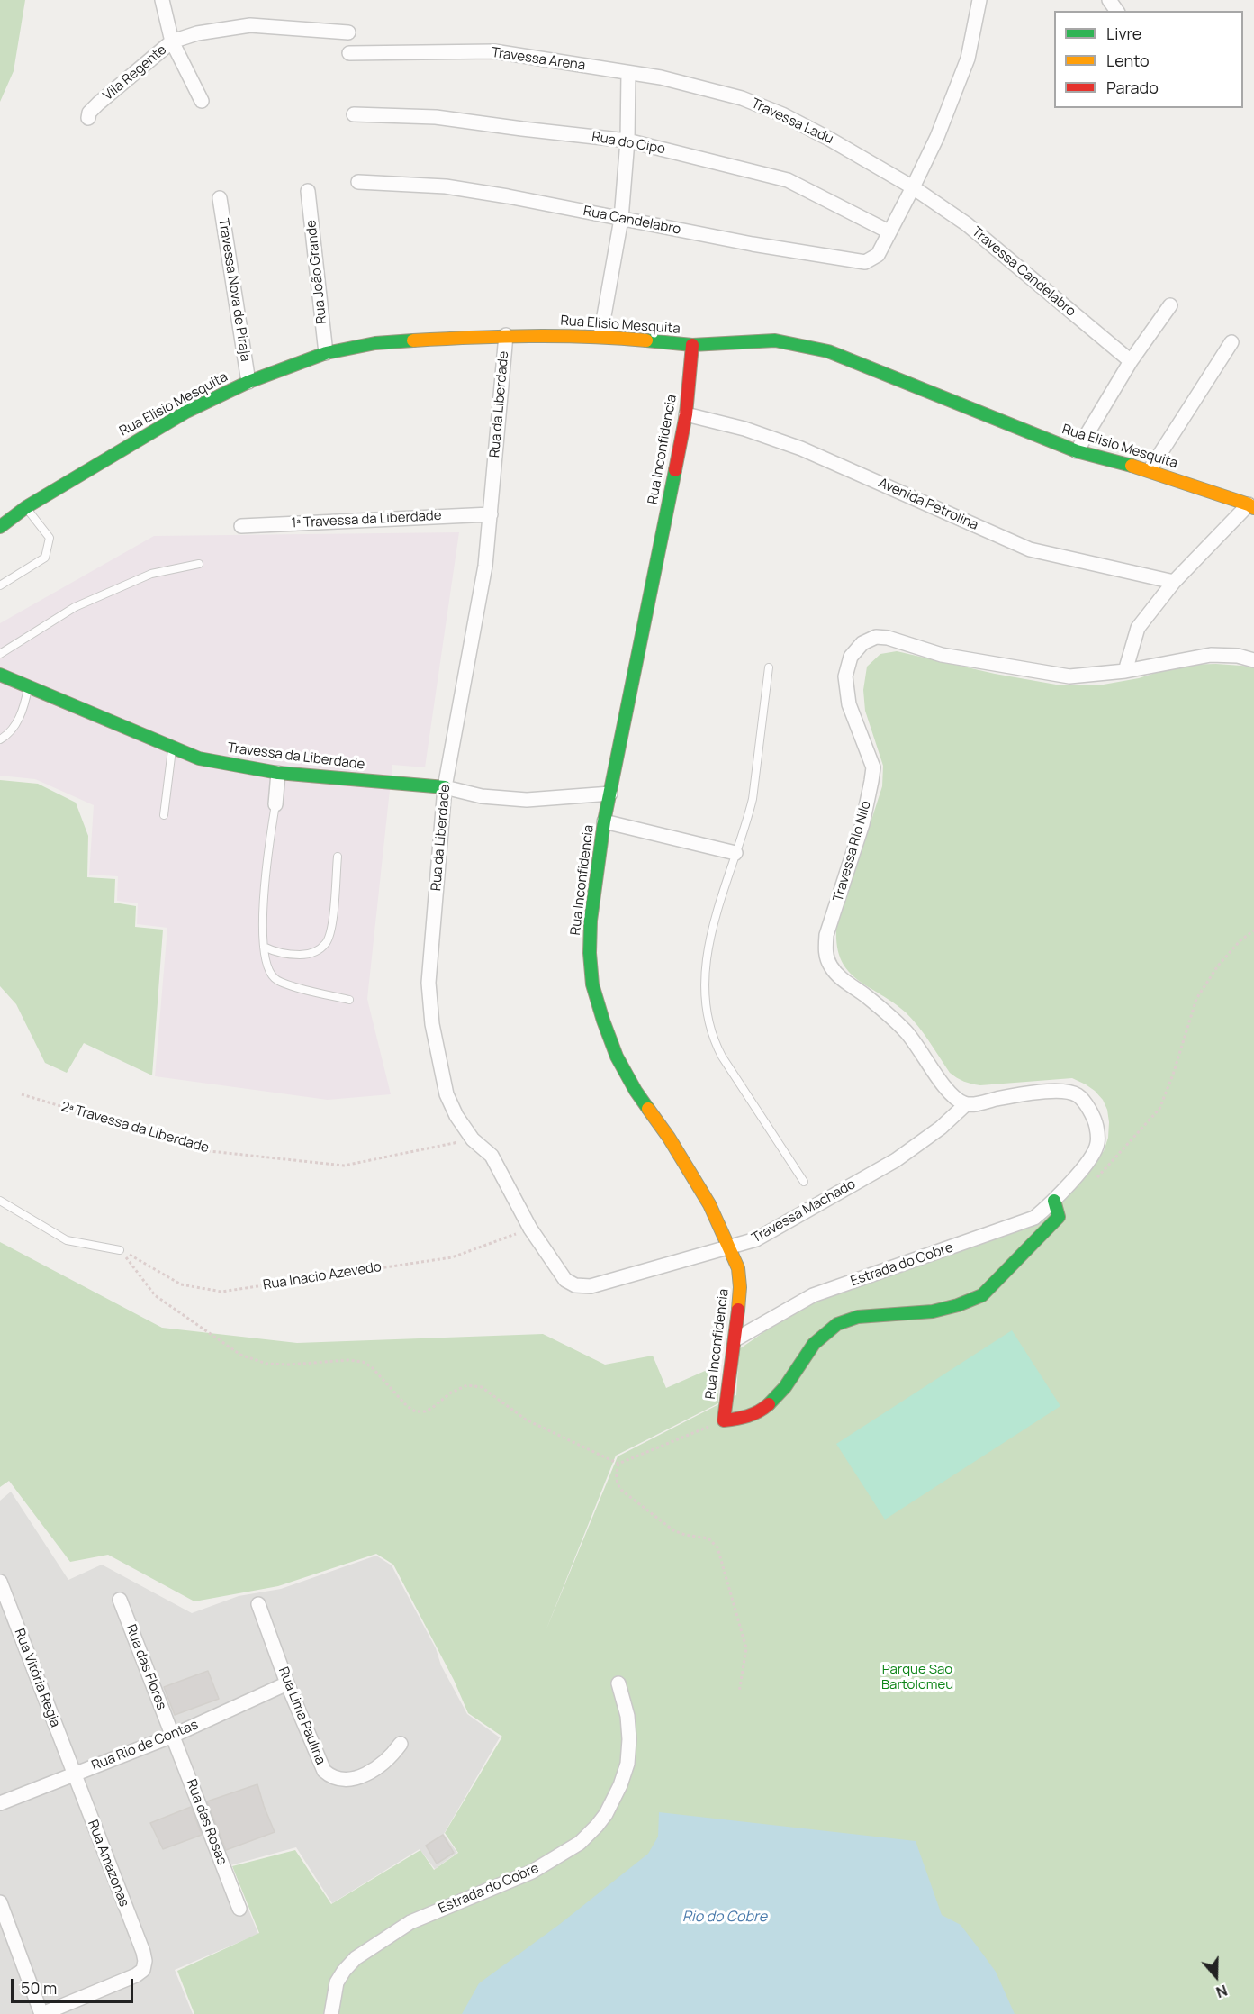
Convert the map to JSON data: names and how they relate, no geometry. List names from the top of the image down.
{
  "streets": {
    "street": [
      "Travessa Arena",
      "Vila Regente",
      "Travessa Ladu",
      "Rua do Cipo",
      "Rua Candelabro",
      "Rua João Grande",
      "Travessa Candelabro",
      "Travessa Nova de Piraja",
      "Rua Elisio Mesquita",
      "Rua da Liberdade",
      "Rua Inconfidencia",
      "Avenida Petrolina",
      "1ª Travessa da Liberdade",
      "Travessa da Liberdade",
      "Travessa Rio Nilo",
      "Travessa Machado",
      "Estrada do Cobre",
      "Rua das Flores",
      "Rua Vitória Regia",
      "Rua Lima Paulina",
      "Rua Rio de Contas",
      "Rua das Rosas",
      "Rua Amazonas"
    ],
    "path": ["2ª Travessa da Liberdade", "Rua Inacio Azevedo"]
  },
  "crossings": [
    ["Travessa Arena", "Travessa Ladu"],
    ["Travessa Ladu", "Rua Candelabro"],
    ["Travessa Ladu", "Travessa Candelabro"],
    ["Rua do Cipo", "Rua Candelabro"],
    ["Rua Candelabro", "Travessa Candelabro"],
    ["Rua João Grande", "Rua Elisio Mesquita"],
    ["Travessa Nova de Piraja", "Rua Elisio Mesquita"],
    ["Rua Elisio Mesquita", "Rua da Liberdade"],
    ["Rua Elisio Mesquita", "Rua Inconfidencia"],
    ["Rua da Liberdade", "1ª Travessa da Liberdade"],
    ["Rua da Liberdade", "Travessa da Liberdade"],
    ["Rua da Liberdade", "2ª Travessa da Liberdade"],
    ["Rua da Liberdade", "Travessa Machado"],
    ["Rua da Liberdade", "Rua Inacio Azevedo"],
    ["Rua Inconfidencia", "Avenida Petrolina"],
    ["Rua Inconfidencia", "Travessa Machado"],
    ["Rua Inconfidencia", "Estrada do Cobre"],
    ["Travessa Rio Nilo", "Travessa Machado"],
    ["Rua das Flores", "Rua Rio de Contas"],
    ["Rua das Flores", "Rua das Rosas"],
    ["Rua Vitória Regia", "Rua Rio de Contas"],
    ["Rua Vitória Regia", "Rua Amazonas"],
    ["Rua Lima Paulina", "Rua Rio de Contas"],
    ["Rua Rio de Contas", "Rua das Rosas"],
    ["Rua Rio de Contas", "Rua Amazonas"]
  ],
  "water": ["Rio do Cobre"],
  "parks": ["Parque São Bartolomeu"],
  "legend": ["Livre", "Lento", "Parado"],
  "scale_bar": "50 m",
  "north": "bottom"
}
